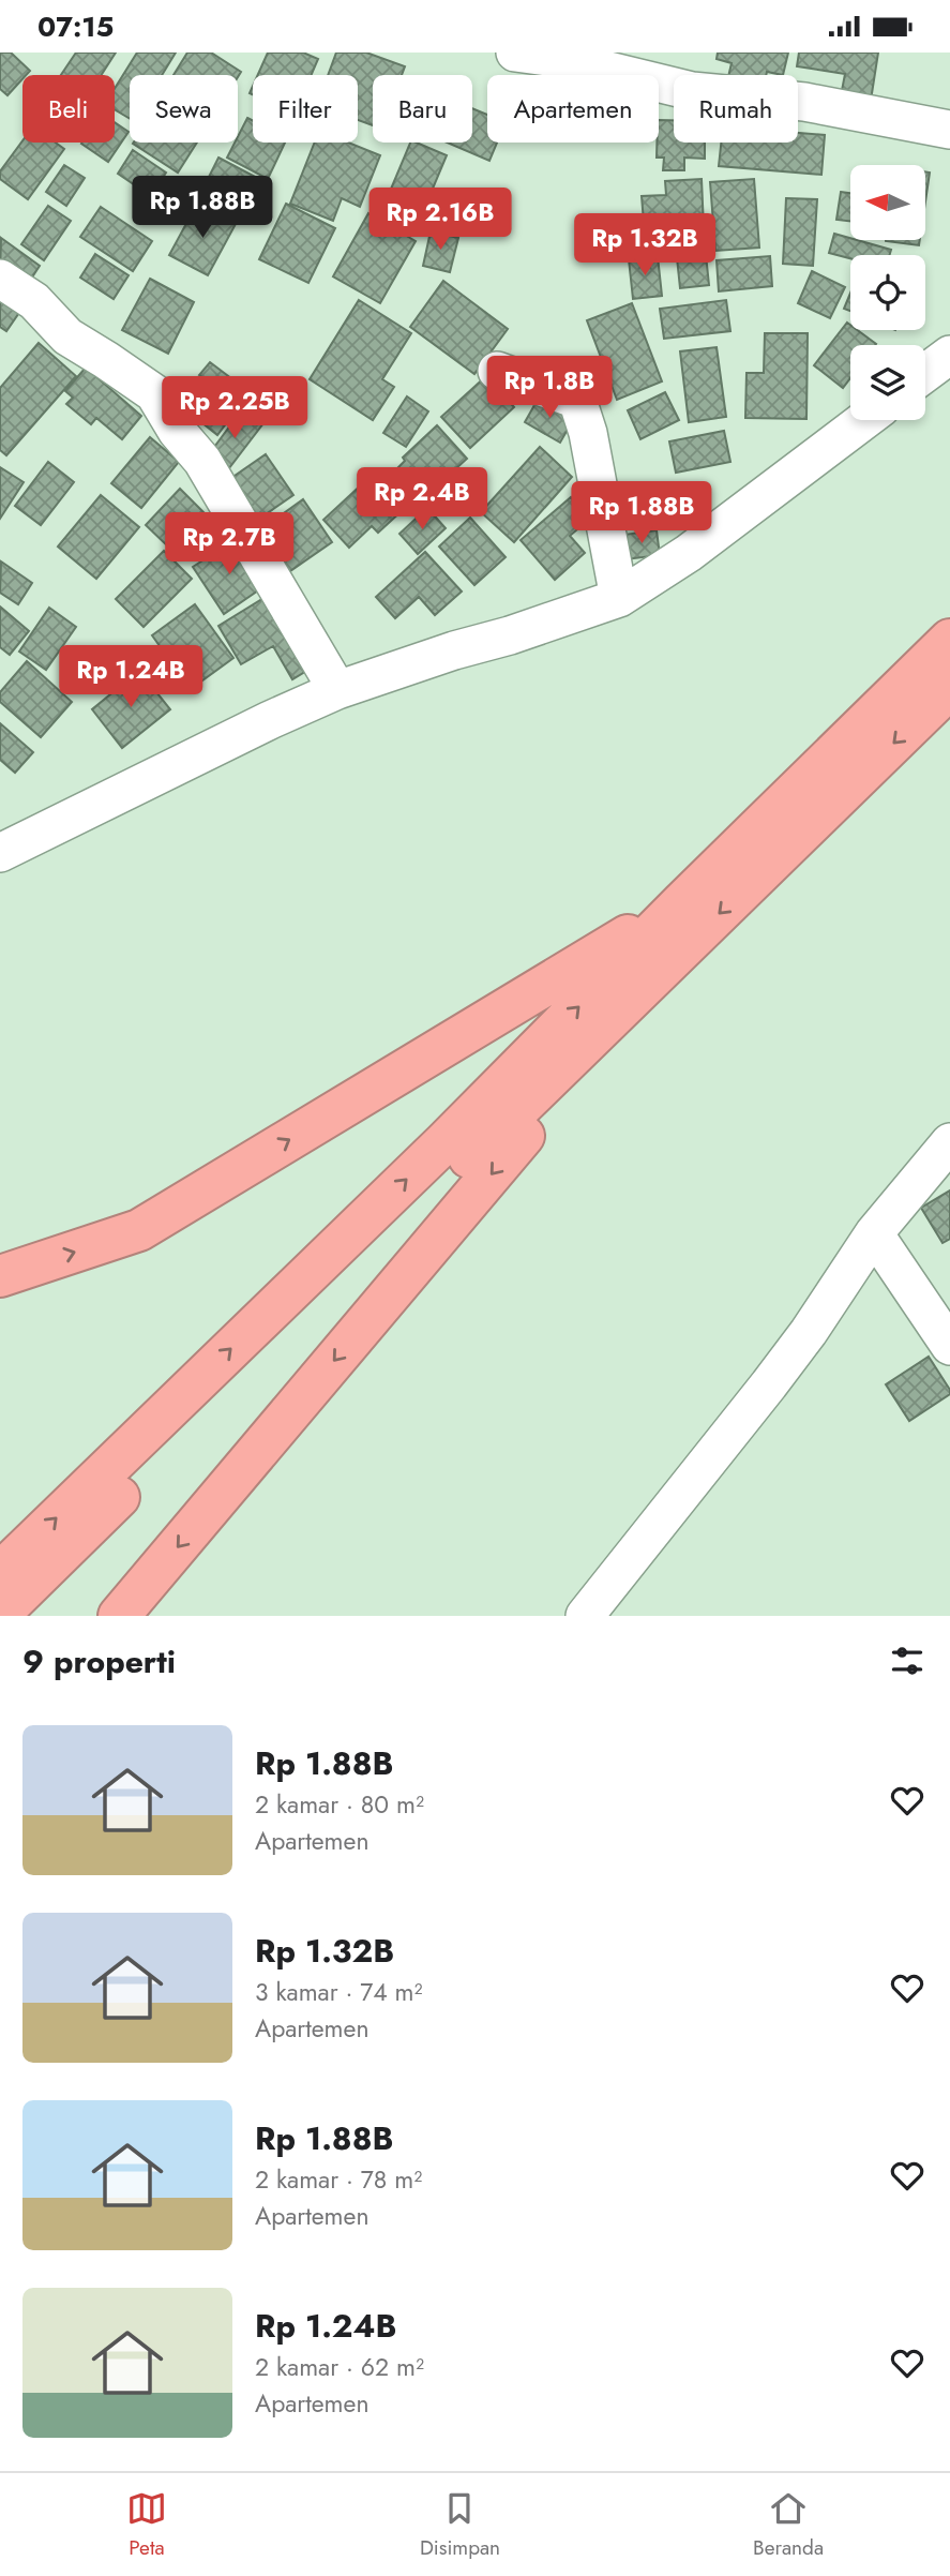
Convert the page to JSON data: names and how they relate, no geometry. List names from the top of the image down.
{
  "north": "left",
  "page": {
    "status": "07:15",
    "chip": [
      "Beli",
      "Sewa",
      "Filter",
      "Baru",
      "Apartemen",
      "Rumah"
    ],
    "price": [
      "Rp 1.88B",
      "Rp 2.16B",
      "Rp 1.32B",
      "Rp 1.8B",
      "Rp 2.25B",
      "Rp 2.4B",
      "Rp 1.88B",
      "Rp 2.7B",
      "Rp 1.24B"
    ],
    "heading": "9 properti",
    "list": [
      {
        "name": "Rp 1.88B",
        "note": "2 kamar · 80 m² · Apartemen"
      },
      {
        "name": "Rp 1.32B",
        "note": "3 kamar · 74 m² · Apartemen"
      },
      {
        "name": "Rp 1.88B",
        "note": "2 kamar · 78 m² · Apartemen"
      },
      {
        "name": "Rp 1.24B",
        "note": "2 kamar · 62 m² · Apartemen"
      }
    ],
    "tabs": ["Peta", "Disimpan", "Beranda"]
  }
}
